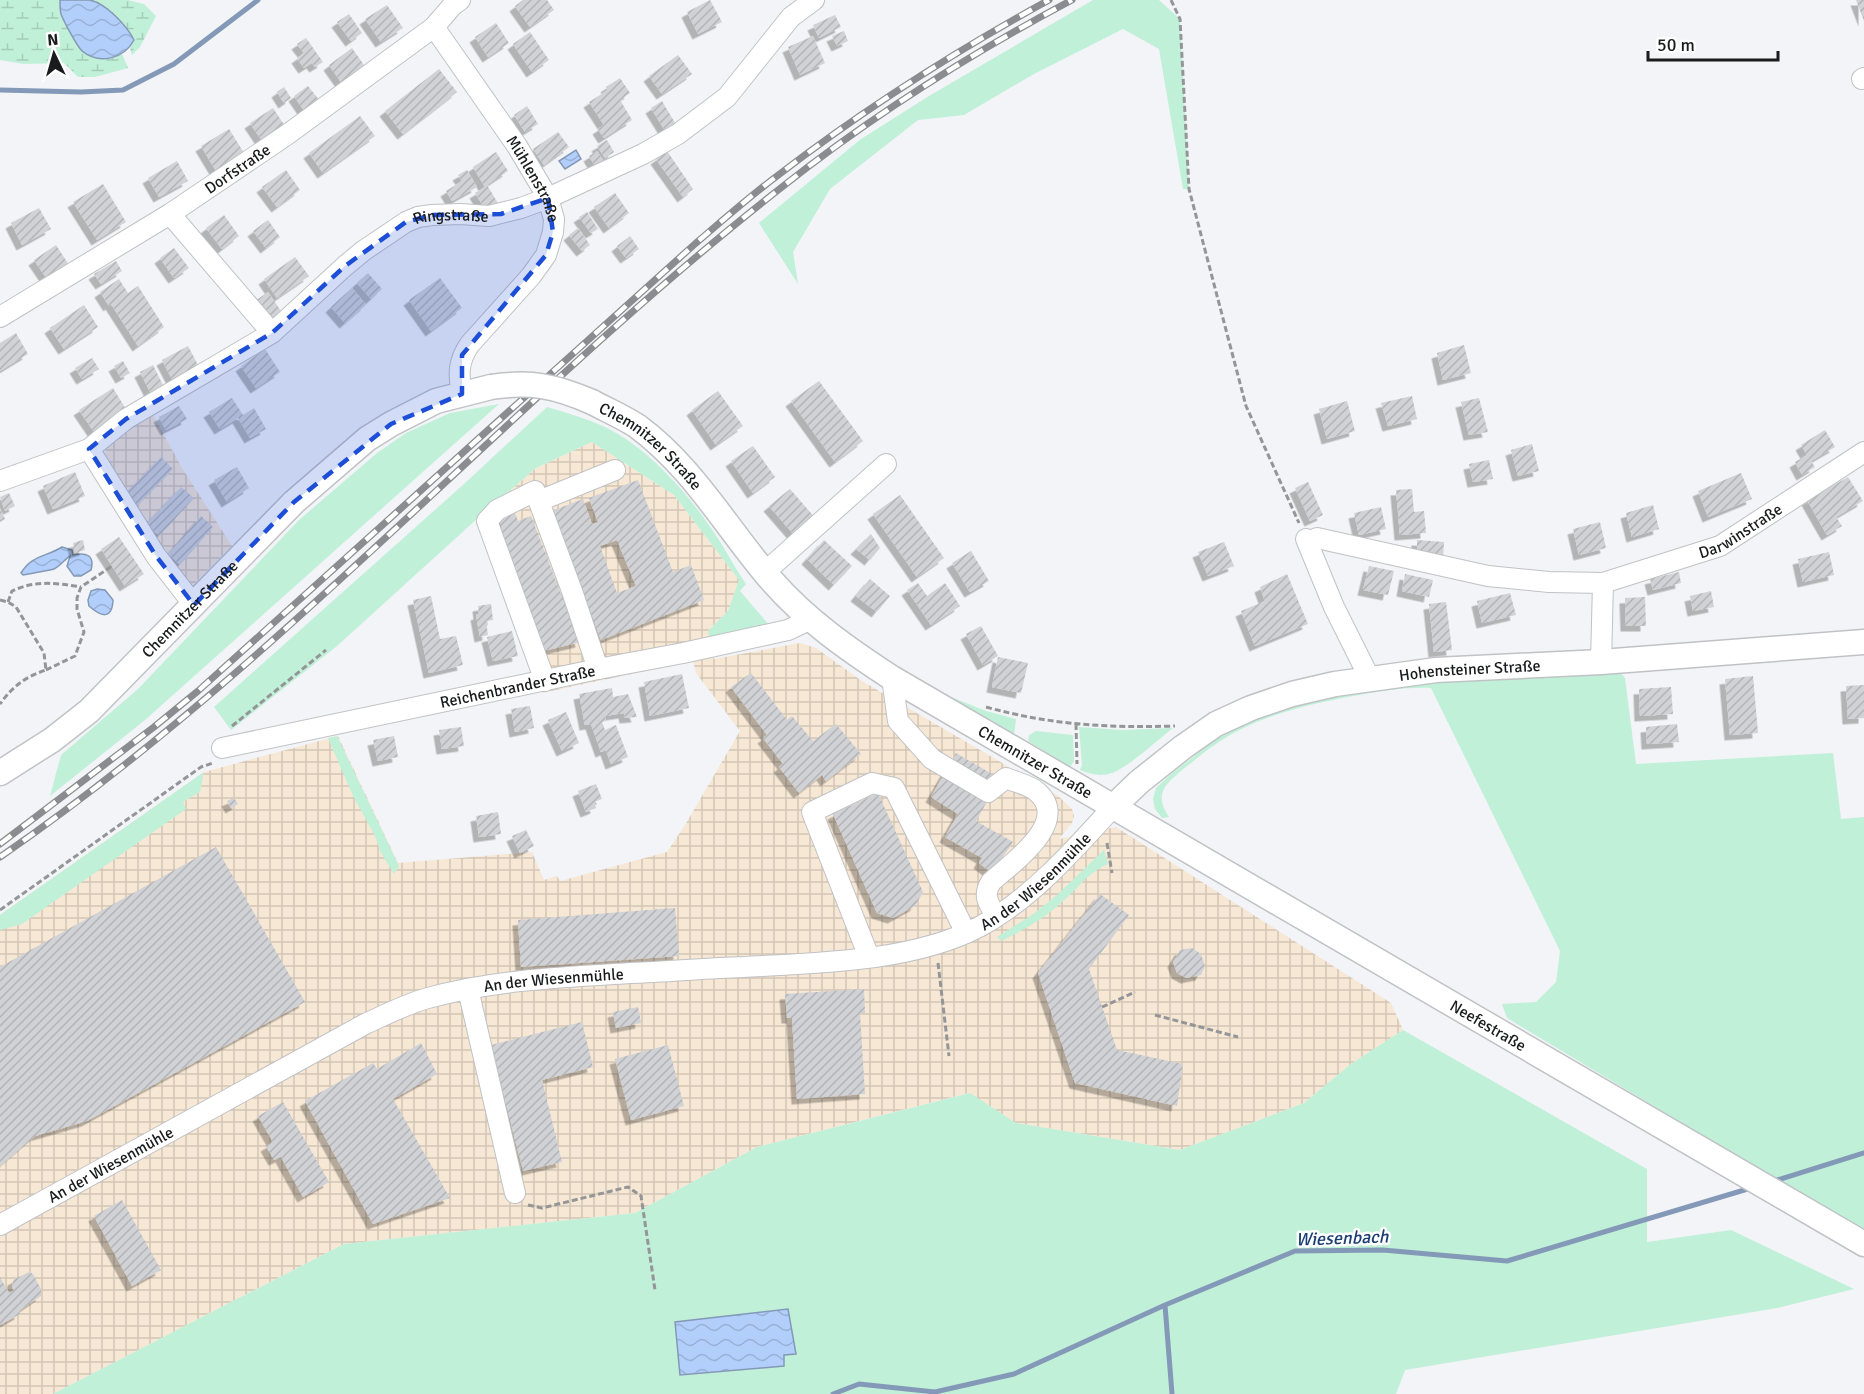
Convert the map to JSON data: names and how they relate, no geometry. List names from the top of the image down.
{
  "streets": {
    "main road": ["Chemnitzer Straße", "Hohensteiner Straße", "Neefestraße"],
    "street": [
      "Dorfstraße",
      "Mühlenstraße",
      "Ringstraße",
      "Darwinstraße",
      "Reichenbrander Straße",
      "An der Wiesenmühle"
    ]
  },
  "crossings": [
    ["Dorfstraße", "Mühlenstraße"],
    ["Mühlenstraße", "Ringstraße"],
    ["Mühlenstraße", "Chemnitzer Straße"],
    ["Chemnitzer Straße", "Hohensteiner Straße"],
    ["Chemnitzer Straße", "Reichenbrander Straße"],
    ["Chemnitzer Straße", "An der Wiesenmühle"],
    ["Chemnitzer Straße", "Neefestraße"],
    ["Hohensteiner Straße", "An der Wiesenmühle"],
    ["Hohensteiner Straße", "Neefestraße"],
    ["An der Wiesenmühle", "Neefestraße"]
  ],
  "water": ["Wiesenbach"],
  "scale_bar": "50 m",
  "north": "top"
}
